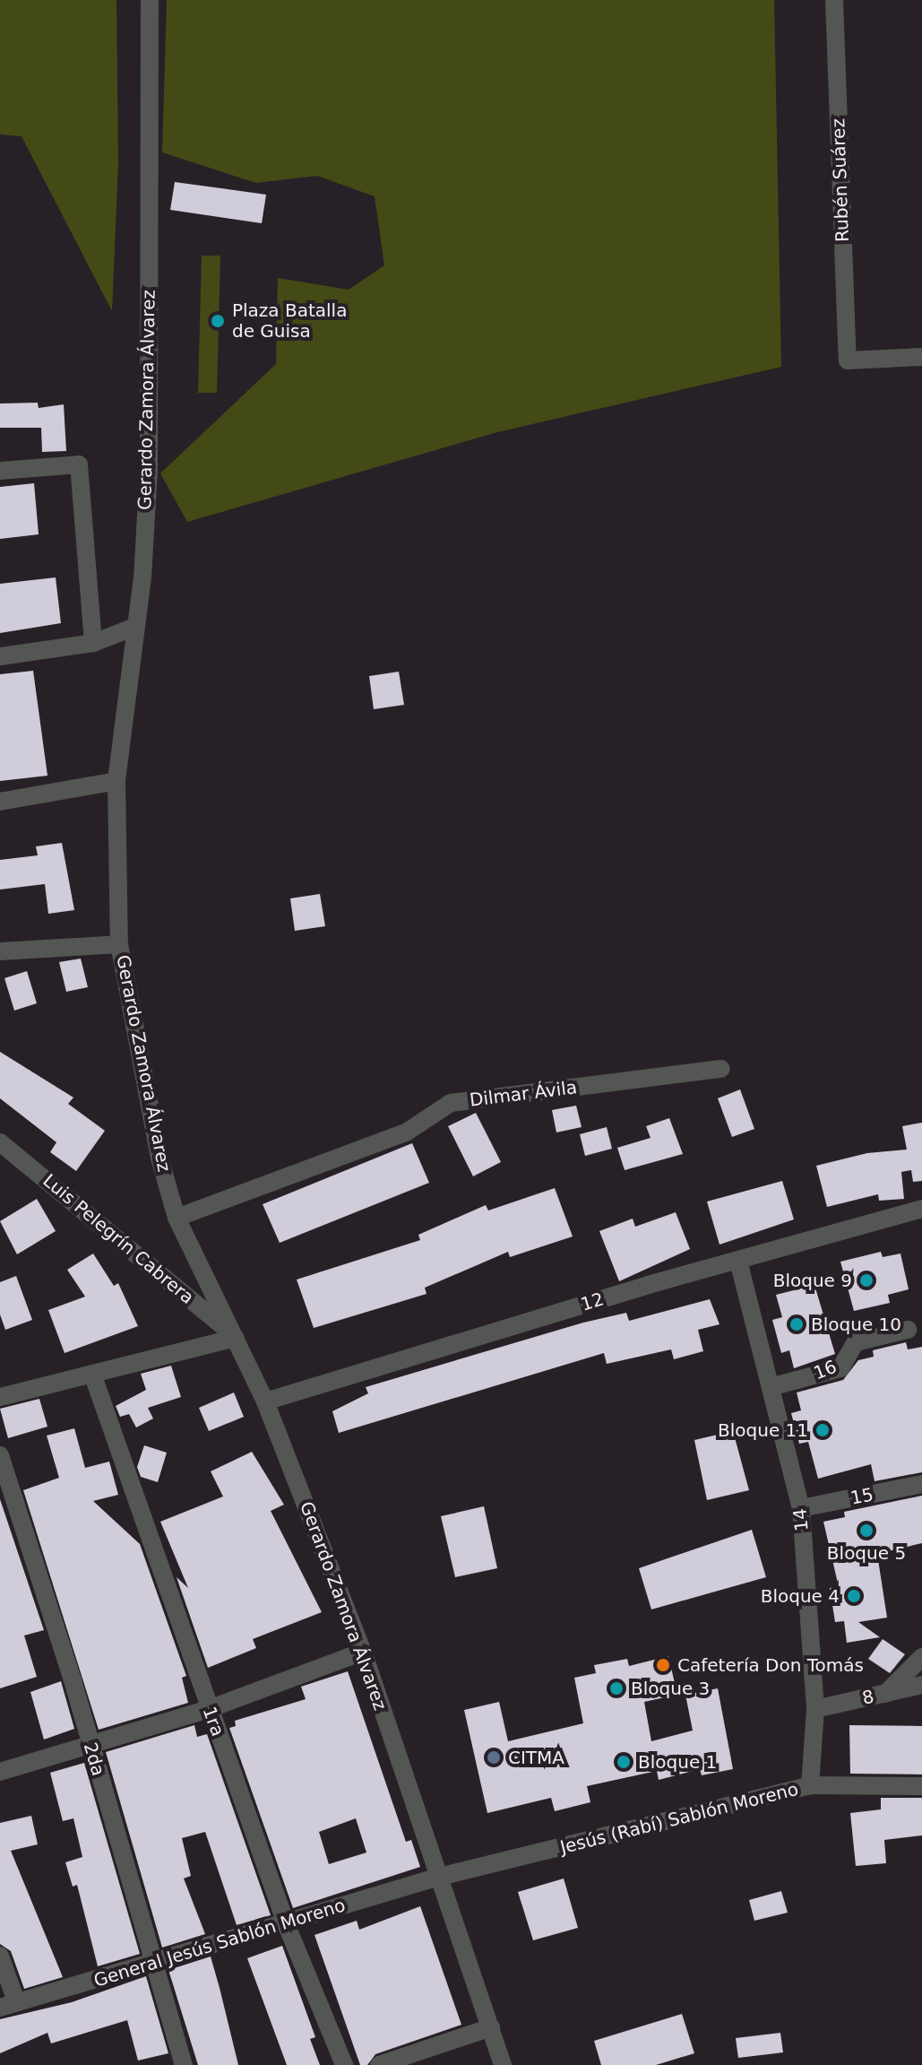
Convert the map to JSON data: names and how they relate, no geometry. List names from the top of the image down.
{
  "streets": {
    "street": [
      "Rubén Suárez",
      "Gerardo Zamora Álvarez",
      "Dilmar Ávila",
      "Luis Pelegrín Cabrera",
      "12",
      "16",
      "15",
      "14",
      "8",
      "1ra",
      "2da",
      "Jesús (Rabí) Sablón Moreno",
      "General Jesús Sablón Moreno"
    ]
  },
  "crossings": [
    ["Gerardo Zamora Álvarez", "Dilmar Ávila"],
    ["Gerardo Zamora Álvarez", "Luis Pelegrín Cabrera"],
    ["Gerardo Zamora Álvarez", "12"],
    ["Gerardo Zamora Álvarez", "Jesús (Rabí) Sablón Moreno"],
    ["Gerardo Zamora Álvarez", "General Jesús Sablón Moreno"],
    ["12", "14"],
    ["16", "14"],
    ["15", "14"],
    ["14", "8"],
    ["14", "Jesús (Rabí) Sablón Moreno"],
    ["1ra", "General Jesús Sablón Moreno"],
    ["2da", "General Jesús Sablón Moreno"],
    ["Jesús (Rabí) Sablón Moreno", "General Jesús Sablón Moreno"]
  ],
  "places": [
    "Plaza Batalla de Guisa",
    "Bloque 9",
    "Bloque 10",
    "Bloque 11",
    "Bloque 5",
    "Bloque 4",
    "Cafetería Don Tomás",
    "Bloque 3",
    "CITMA",
    "Bloque 1"
  ]
}
